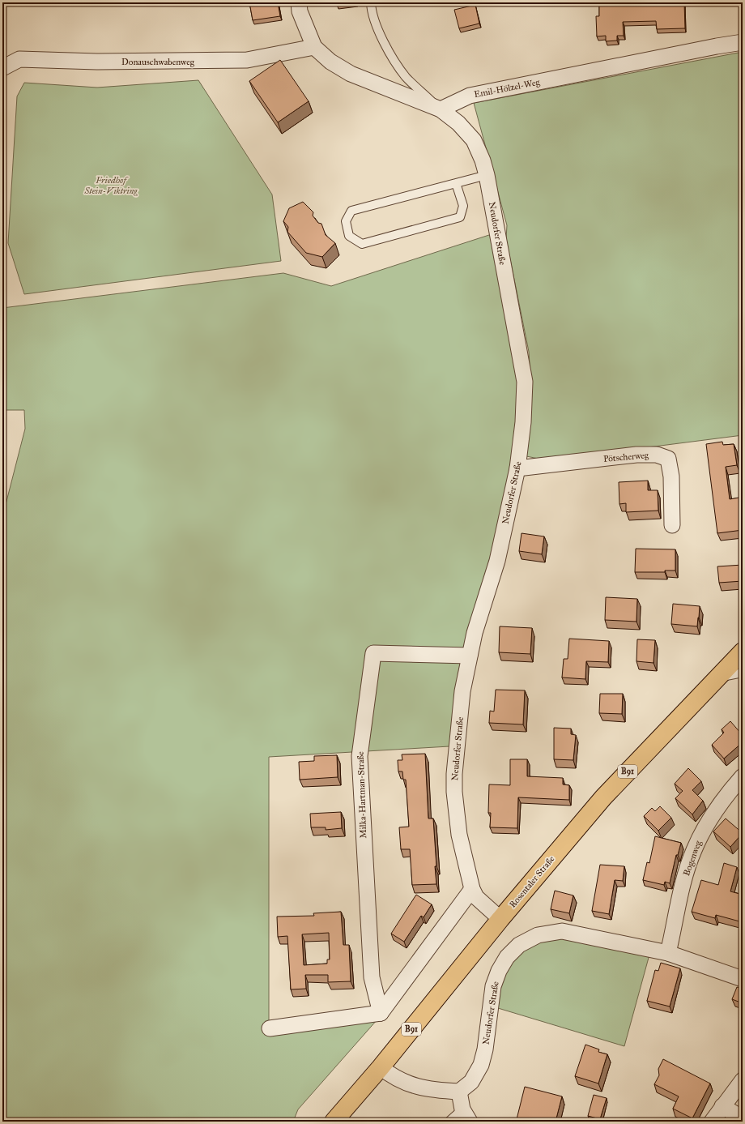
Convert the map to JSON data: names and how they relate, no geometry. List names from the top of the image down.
{
  "streets": {
    "main road": ["B91", "Rosentaler Straße"],
    "street": [
      "Donauschwabenweg",
      "Emil-Hölzel-Weg",
      "Neudorfer Straße",
      "Pötscherweg",
      "Milka-Hartman-Straße",
      "Bogenweg"
    ]
  },
  "crossings": [
    ["Emil-Hölzel-Weg", "Neudorfer Straße"],
    ["Neudorfer Straße", "Pötscherweg"],
    ["Neudorfer Straße", "Milka-Hartman-Straße"],
    ["Neudorfer Straße", "Bogenweg"],
    ["Neudorfer Straße", "Rosentaler Straße"]
  ],
  "parks": ["Friedhof Stein-Viktring"]
}
